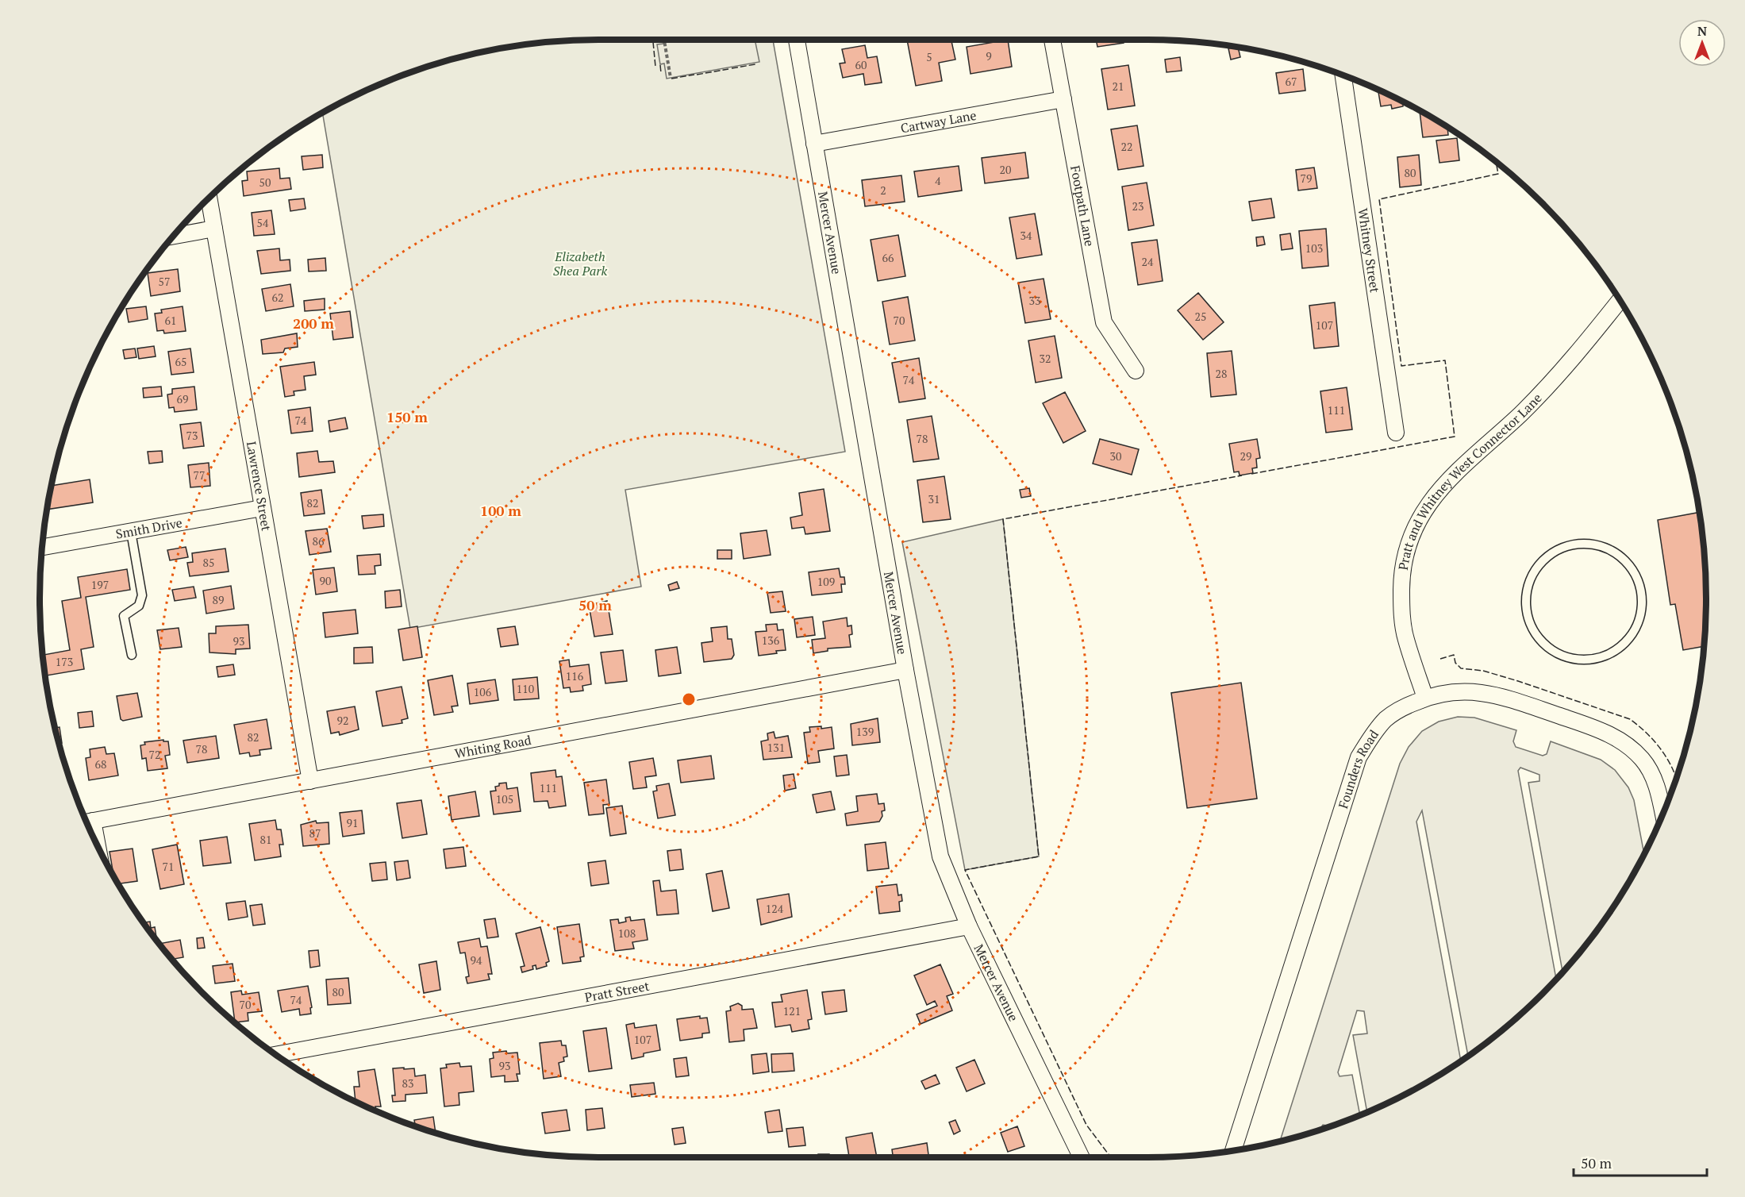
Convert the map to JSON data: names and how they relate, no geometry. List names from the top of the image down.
{
  "streets": {
    "street": [
      "Cartway Lane",
      "Footpath Lane",
      "Mercer Avenue",
      "Whitney Street",
      "Pratt and Whitney West Connector Lane",
      "Lawrence Street",
      "Smith Drive",
      "Whiting Road",
      "Founders Road",
      "Pratt Street"
    ]
  },
  "crossings": [
    ["Cartway Lane", "Footpath Lane"],
    ["Cartway Lane", "Mercer Avenue"],
    ["Mercer Avenue", "Whiting Road"],
    ["Mercer Avenue", "Pratt Street"],
    ["Pratt and Whitney West Connector Lane", "Founders Road"],
    ["Lawrence Street", "Smith Drive"],
    ["Lawrence Street", "Whiting Road"]
  ],
  "parks": ["Elizabeth Shea Park"],
  "house_numbers": [
    "9",
    "5",
    "60",
    "67",
    "21",
    "22",
    "20",
    "80",
    "79",
    "4",
    "50",
    "2",
    "23",
    "54",
    "34",
    "103",
    "66",
    "24",
    "57",
    "62",
    "33",
    "25",
    "61",
    "70",
    "107",
    "32",
    "65",
    "28",
    "74",
    "69",
    "111",
    "74",
    "73",
    "78",
    "30",
    "29",
    "77",
    "31",
    "82",
    "86",
    "85",
    "90",
    "109",
    "197",
    "89",
    "136",
    "93",
    "173",
    "116",
    "110",
    "106",
    "92",
    "139",
    "82",
    "131",
    "78",
    "72",
    "68",
    "111",
    "105",
    "91",
    "87",
    "81",
    "71",
    "124",
    "108",
    "94",
    "80",
    "74",
    "70",
    "121",
    "107",
    "93",
    "83"
  ],
  "scale_bar": "50 m",
  "north": "top",
  "rings": [
    "200 m",
    "150 m",
    "100 m",
    "50 m"
  ]
}
